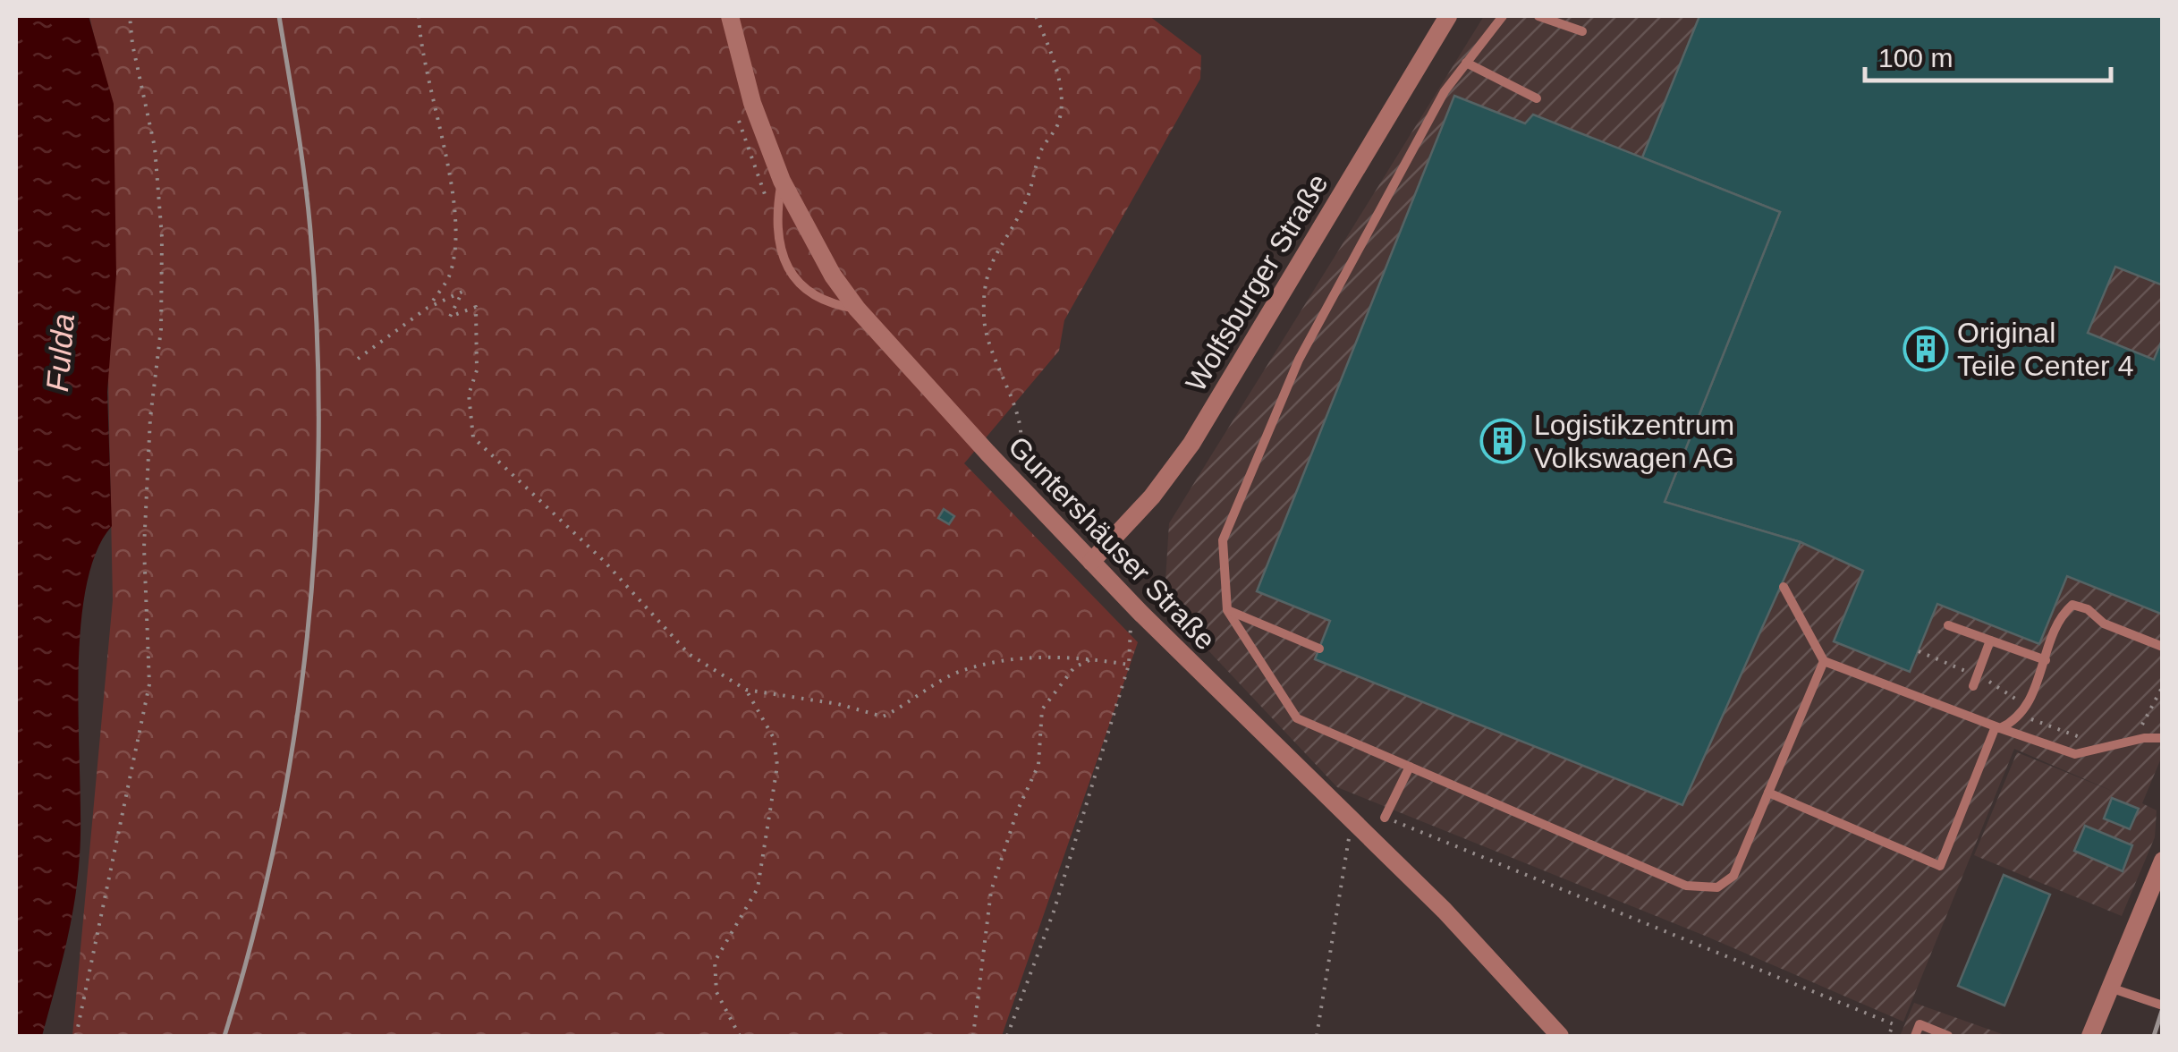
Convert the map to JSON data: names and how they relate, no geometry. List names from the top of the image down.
{
  "streets": {
    "street": ["Wolfsburger Straße", "Guntershäuser Straße"]
  },
  "crossings": [
    ["Wolfsburger Straße", "Guntershäuser Straße"]
  ],
  "water": ["Fulda"],
  "places": {
    "building": ["Original Teile Center 4", "Logistikzentrum Volkswagen AG"]
  },
  "scale_bar": "100 m"
}
